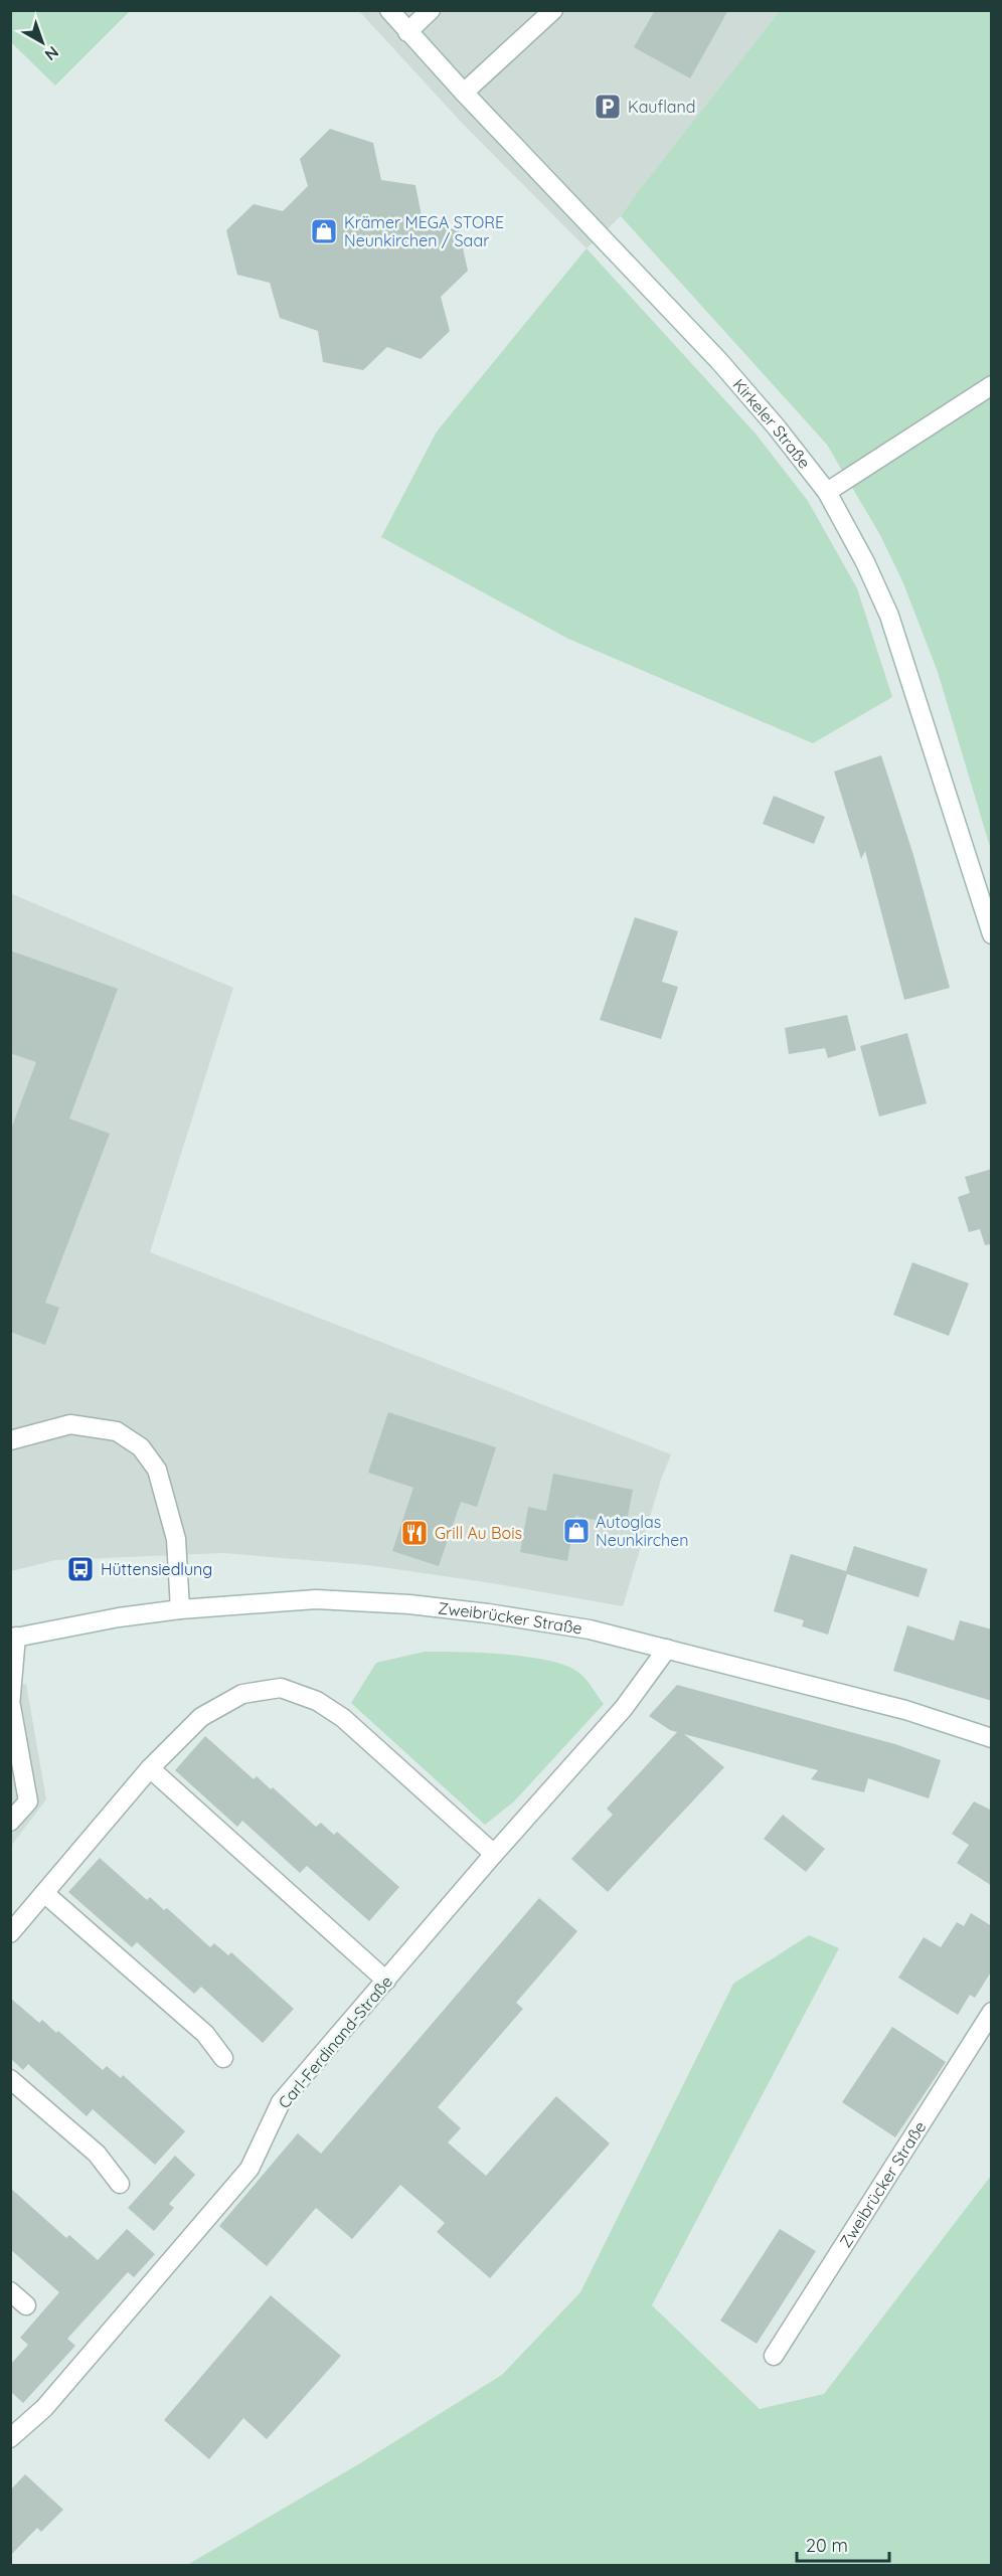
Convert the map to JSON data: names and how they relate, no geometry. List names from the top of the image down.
{
  "streets": {
    "main road": ["Kirkeler Straße", "Zweibrücker Straße", "Carl-Ferdinand-Straße"]
  },
  "crossings": [
    ["Zweibrücker Straße", "Carl-Ferdinand-Straße"]
  ],
  "places": {
    "parking": ["Kaufland"],
    "shop": ["Krämer MEGA STORE Neunkirchen / Saar", "Autoglas Neunkirchen"],
    "restaurant": ["Grill Au Bois"],
    "bus stop": ["Hüttensiedlung"]
  },
  "scale_bar": "20 m",
  "north": "bottom right"
}
